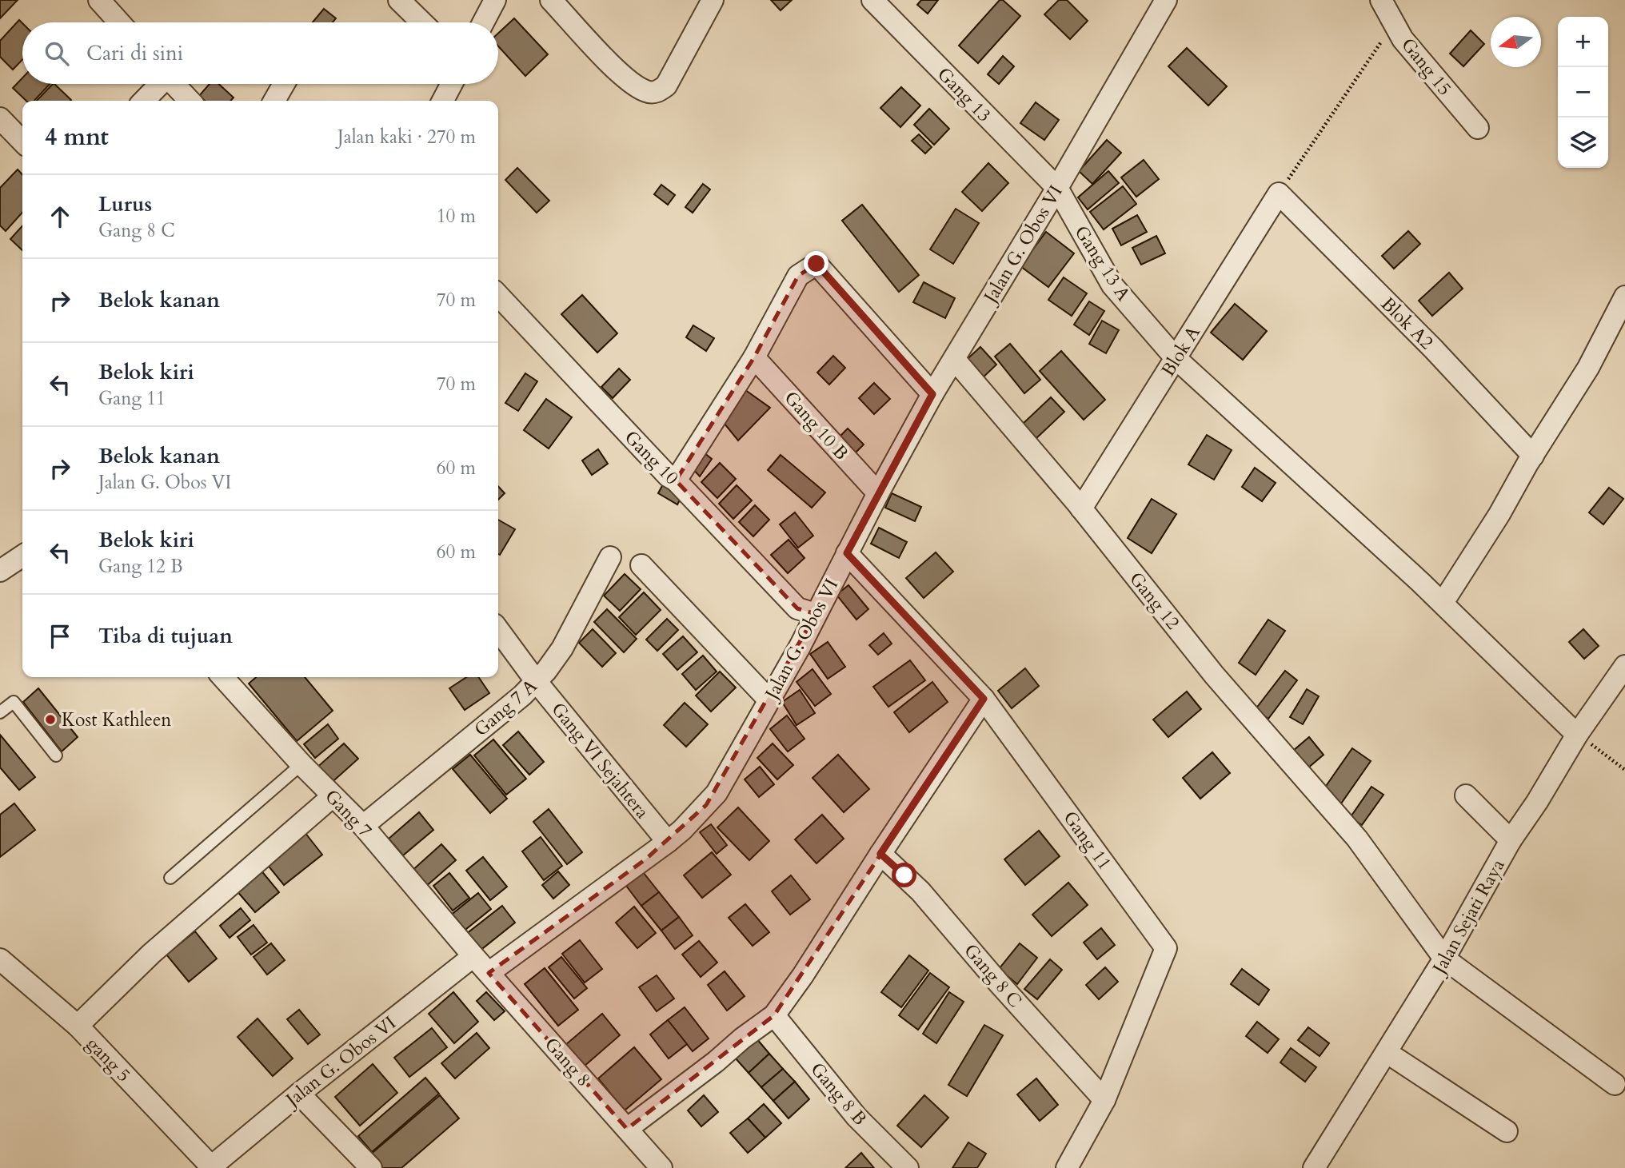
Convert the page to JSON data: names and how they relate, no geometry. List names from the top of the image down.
{
  "streets": {
    "street": [
      "Gang 15",
      "Gang 13",
      "Jalan G. Obos VI",
      "Gang 13 A",
      "Blok A2",
      "Blok A",
      "Gang 10 B",
      "Gang 10",
      "Gang 12",
      "Gang 7 A",
      "Gang VI Sejahtera",
      "Gang 7",
      "Gang 11",
      "Jalan Sejati Raya",
      "Gang 8 C",
      "gang 5",
      "Gang 8",
      "Gang 8 B"
    ]
  },
  "crossings": [
    ["Gang 13", "Jalan G. Obos VI"],
    ["Gang 13", "Gang 13 A"],
    ["Jalan G. Obos VI", "Gang 13 A"],
    ["Jalan G. Obos VI", "Gang 10 B"],
    ["Jalan G. Obos VI", "Gang 10"],
    ["Jalan G. Obos VI", "Gang 12"],
    ["Jalan G. Obos VI", "Gang VI Sejahtera"],
    ["Jalan G. Obos VI", "Gang 7"],
    ["Jalan G. Obos VI", "Gang 11"],
    ["Jalan G. Obos VI", "gang 5"],
    ["Jalan G. Obos VI", "Gang 8"],
    ["Gang 13 A", "Blok A"],
    ["Gang 13 A", "Jalan Sejati Raya"],
    ["Blok A2", "Blok A"],
    ["Blok A", "Gang 12"],
    ["Gang 12", "Jalan Sejati Raya"],
    ["Gang 7 A", "Gang VI Sejahtera"],
    ["Gang 7 A", "Gang 7"],
    ["Gang 7", "Gang 8"],
    ["Gang 11", "Gang 8 C"]
  ],
  "places": ["Kost Kathleen"],
  "north": "left",
  "page": {
    "map_buttons": ["+", "−"],
    "search": "Cari di sini",
    "heading": ["4 mnt", "Jalan kaki · 270 m"],
    "list": [
      ["Lurus", "Gang 8 C", "10 m"],
      ["Belok kanan", "70 m"],
      ["Belok kiri", "Gang 11", "70 m"],
      ["Belok kanan", "Jalan G. Obos VI", "60 m"],
      ["Belok kiri", "Gang 12 B", "60 m"],
      "Tiba di tujuan"
    ]
  }
}
